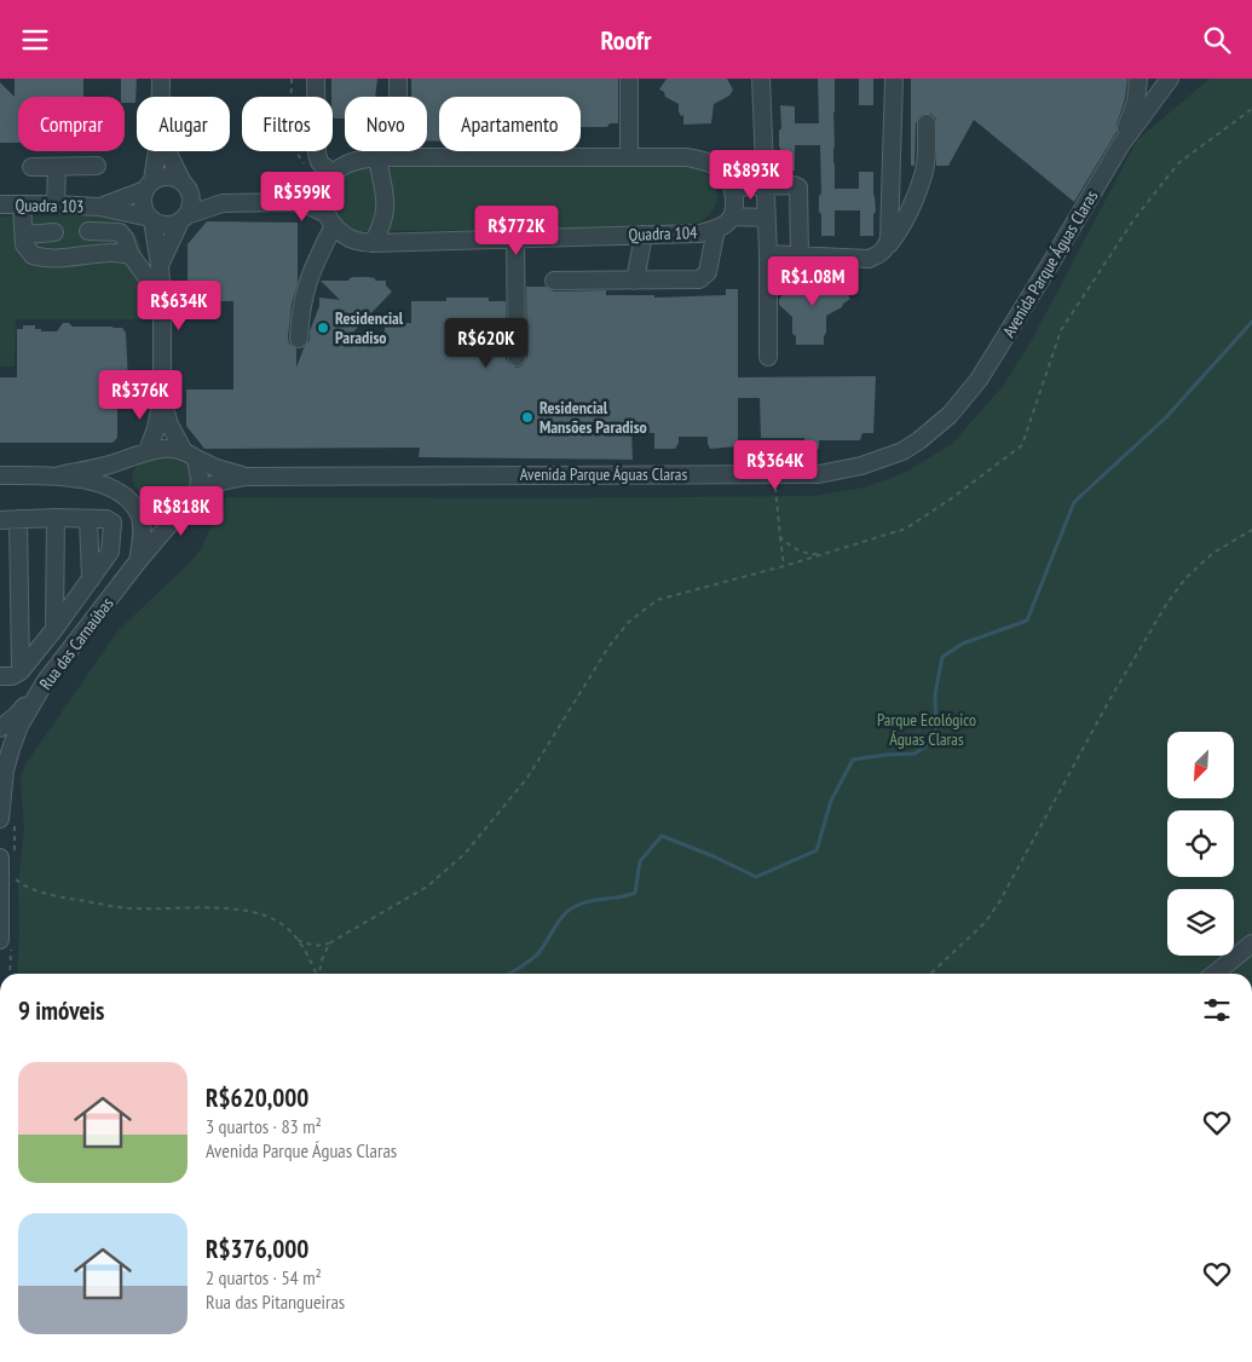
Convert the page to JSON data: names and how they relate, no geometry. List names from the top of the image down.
{
  "streets": {
    "street": [
      "Quadra 103",
      "Quadra 104",
      "Avenida Parque Águas Claras",
      "Rua das Carnaúbas"
    ]
  },
  "crossings": [
    ["Quadra 103", "Quadra 104"],
    ["Avenida Parque Águas Claras", "Rua das Carnaúbas"]
  ],
  "parks": ["Parque Ecológico Águas Claras"],
  "places": ["Residencial Paradiso", "Residencial Mansões Paradiso"],
  "north": "bottom left",
  "page": {
    "header": "Roofr",
    "chip": [
      "Comprar",
      "Alugar",
      "Filtros",
      "Novo",
      "Apartamento"
    ],
    "price": [
      "R$893K",
      "R$599K",
      "R$772K",
      "R$1.08M",
      "R$634K",
      "R$620K",
      "R$376K",
      "R$364K",
      "R$818K"
    ],
    "heading": "9 imóveis",
    "list": [
      {
        "name": "R$620,000",
        "note": "3 quartos · 83 m² · Avenida Parque Águas Claras"
      },
      {
        "name": "R$376,000",
        "note": "2 quartos · 54 m² · Rua das Pitangueiras"
      }
    ]
  }
}
